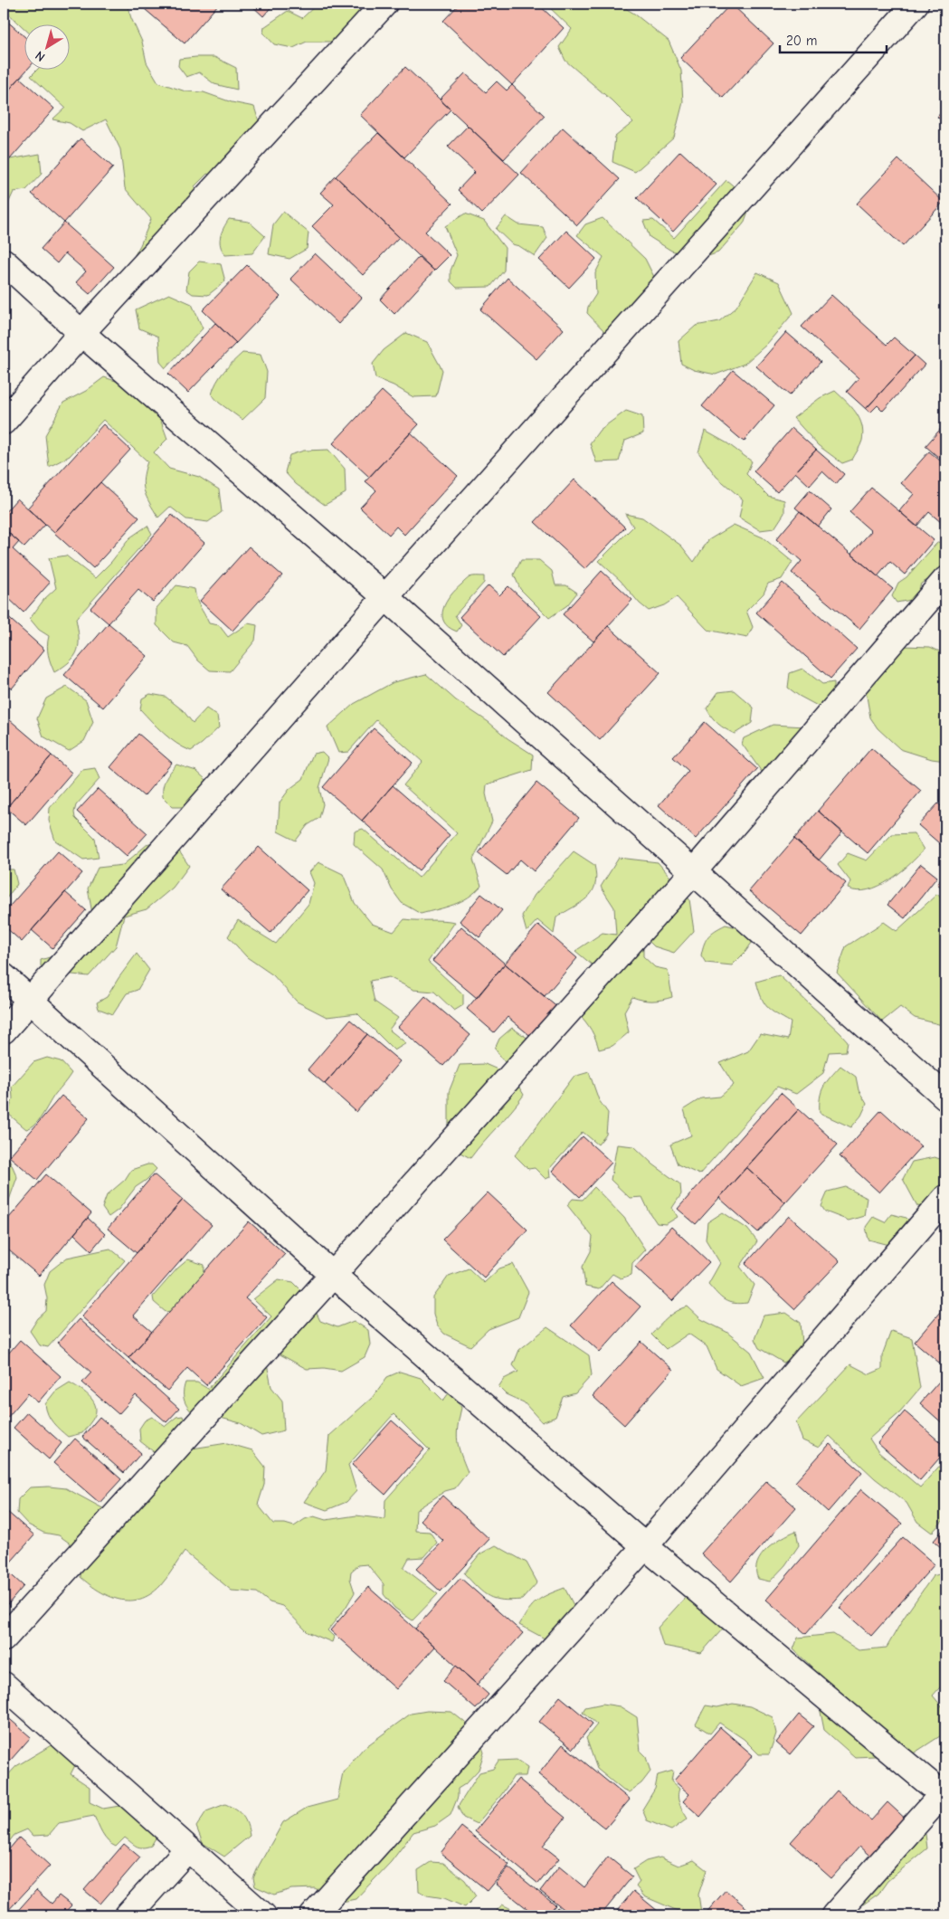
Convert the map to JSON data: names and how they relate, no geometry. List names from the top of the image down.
{
  "scale_bar": "20 m",
  "north": "bottom left"
}
